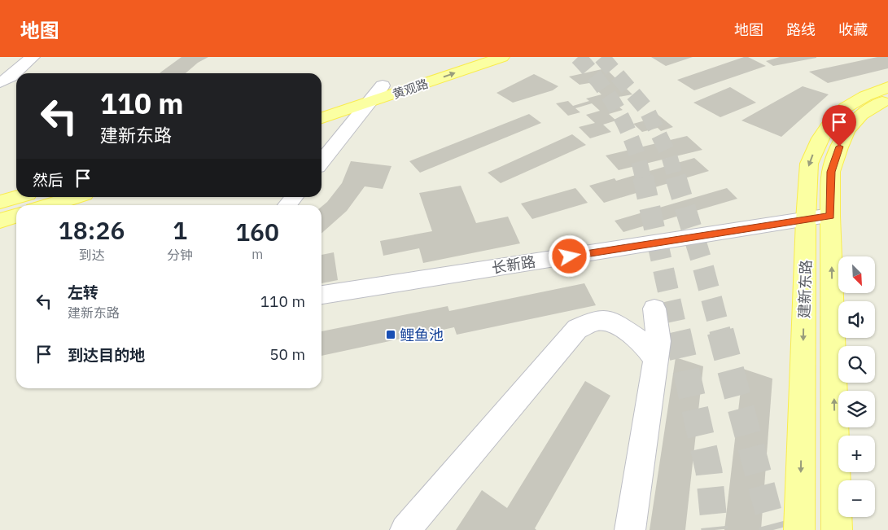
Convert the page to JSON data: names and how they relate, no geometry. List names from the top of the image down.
{
  "streets": {
    "main road": ["黄观路", "建新东路"],
    "street": ["长新路"]
  },
  "crossings": [
    ["长新路", "建新东路"]
  ],
  "places": {
    "transit": ["鲤鱼池"]
  },
  "north": "bottom right",
  "page": {
    "header": "地图",
    "nav": ["地图", "路线", "收藏"],
    "turn": ["110 m", "建新东路"],
    "then": "然后",
    "eta": [
      "18:26",
      "到达",
      "1",
      "分钟",
      "160",
      "m"
    ],
    "map_buttons": ["+", "−"],
    "list": [
      {
        "name": "左转",
        "note": "建新东路",
        "value": "110 m"
      },
      {
        "name": "到达目的地",
        "value": "50 m"
      }
    ]
  }
}
